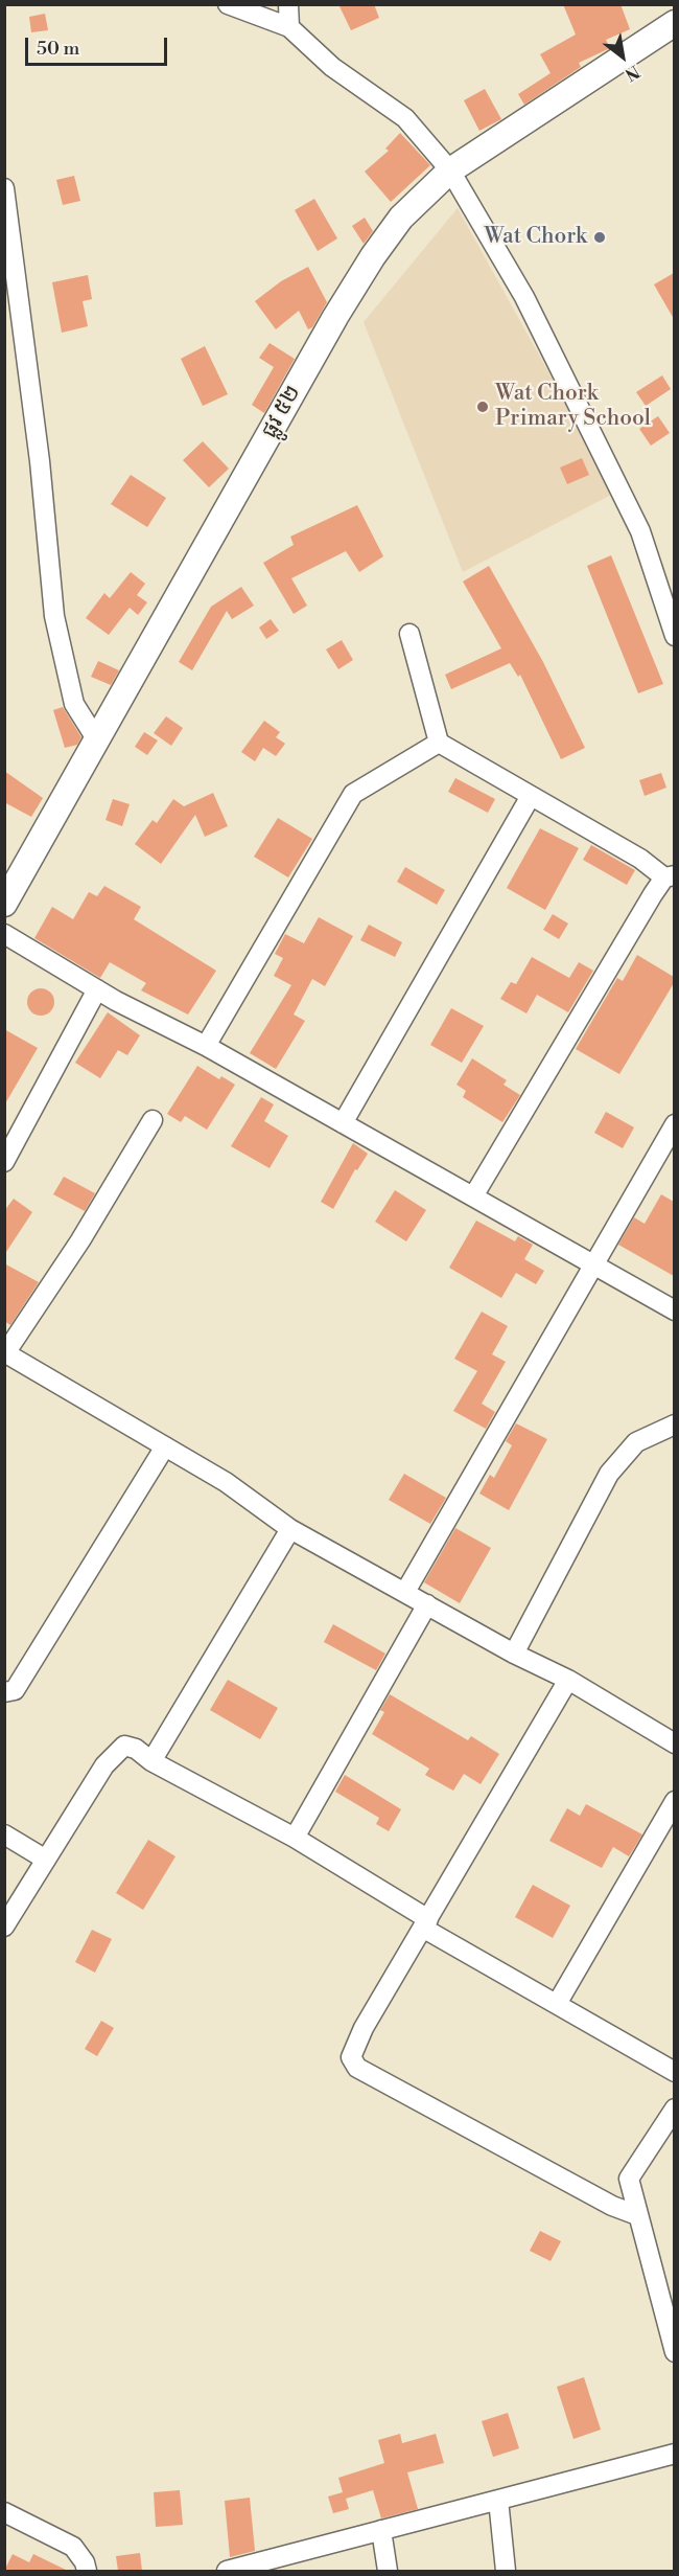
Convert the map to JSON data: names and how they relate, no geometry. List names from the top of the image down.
{
  "streets": {
    "street": ["ផ្លូវ ៥២"]
  },
  "places": ["Wat Chork", "Wat Chork Primary School"],
  "scale_bar": "50 m",
  "north": "bottom right"
}
